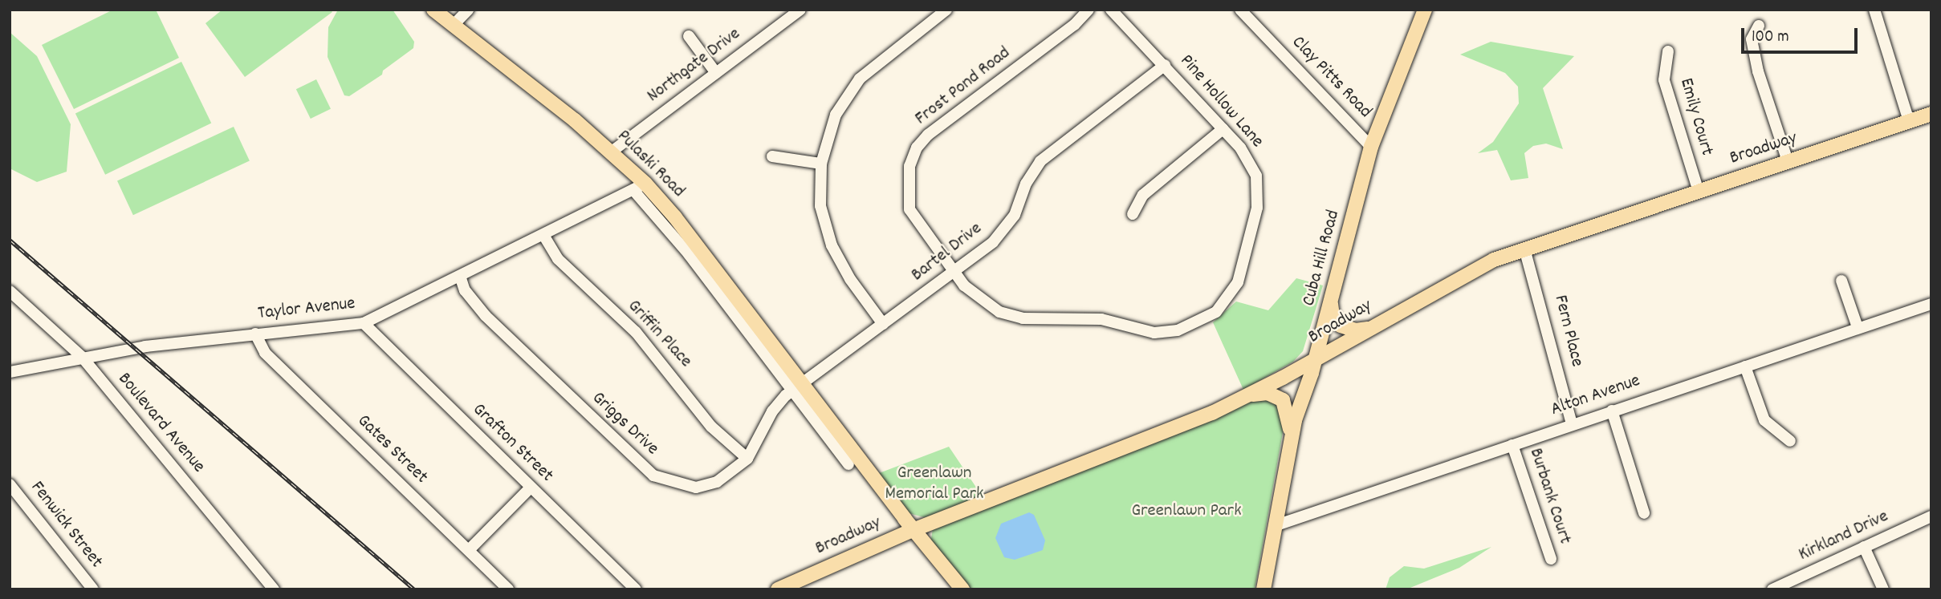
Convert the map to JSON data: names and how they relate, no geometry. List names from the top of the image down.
{
  "streets": {
    "main road": ["Broadway", "Pulaski Road", "Cuba Hill Road"],
    "street": [
      "Northgate Drive",
      "Clay Pitts Road",
      "Frost Pond Road",
      "Pine Hollow Lane",
      "Emily Court",
      "Bartel Drive",
      "Taylor Avenue",
      "Fern Place",
      "Griffin Place",
      "Alton Avenue",
      "Boulevard Avenue",
      "Griggs Drive",
      "Grafton Street",
      "Gates Street",
      "Burbank Court",
      "Fenwick Street",
      "Kirkland Drive"
    ]
  },
  "crossings": [
    ["Northgate Drive", "Pulaski Road"],
    ["Clay Pitts Road", "Cuba Hill Road"],
    ["Frost Pond Road", "Pine Hollow Lane"],
    ["Frost Pond Road", "Bartel Drive"],
    ["Pine Hollow Lane", "Bartel Drive"],
    ["Emily Court", "Broadway"],
    ["Broadway", "Pulaski Road"],
    ["Broadway", "Cuba Hill Road"],
    ["Broadway", "Fern Place"],
    ["Pulaski Road", "Bartel Drive"],
    ["Pulaski Road", "Taylor Avenue"],
    ["Pulaski Road", "Griggs Drive"],
    ["Bartel Drive", "Griggs Drive"],
    ["Cuba Hill Road", "Alton Avenue"],
    ["Taylor Avenue", "Griffin Place"],
    ["Taylor Avenue", "Boulevard Avenue"],
    ["Taylor Avenue", "Griggs Drive"],
    ["Taylor Avenue", "Grafton Street"],
    ["Taylor Avenue", "Gates Street"],
    ["Fern Place", "Alton Avenue"],
    ["Griffin Place", "Griggs Drive"],
    ["Alton Avenue", "Burbank Court"]
  ],
  "parks": ["Greenlawn Memorial Park", "Greenlawn Park"],
  "scale_bar": "100 m"
}
